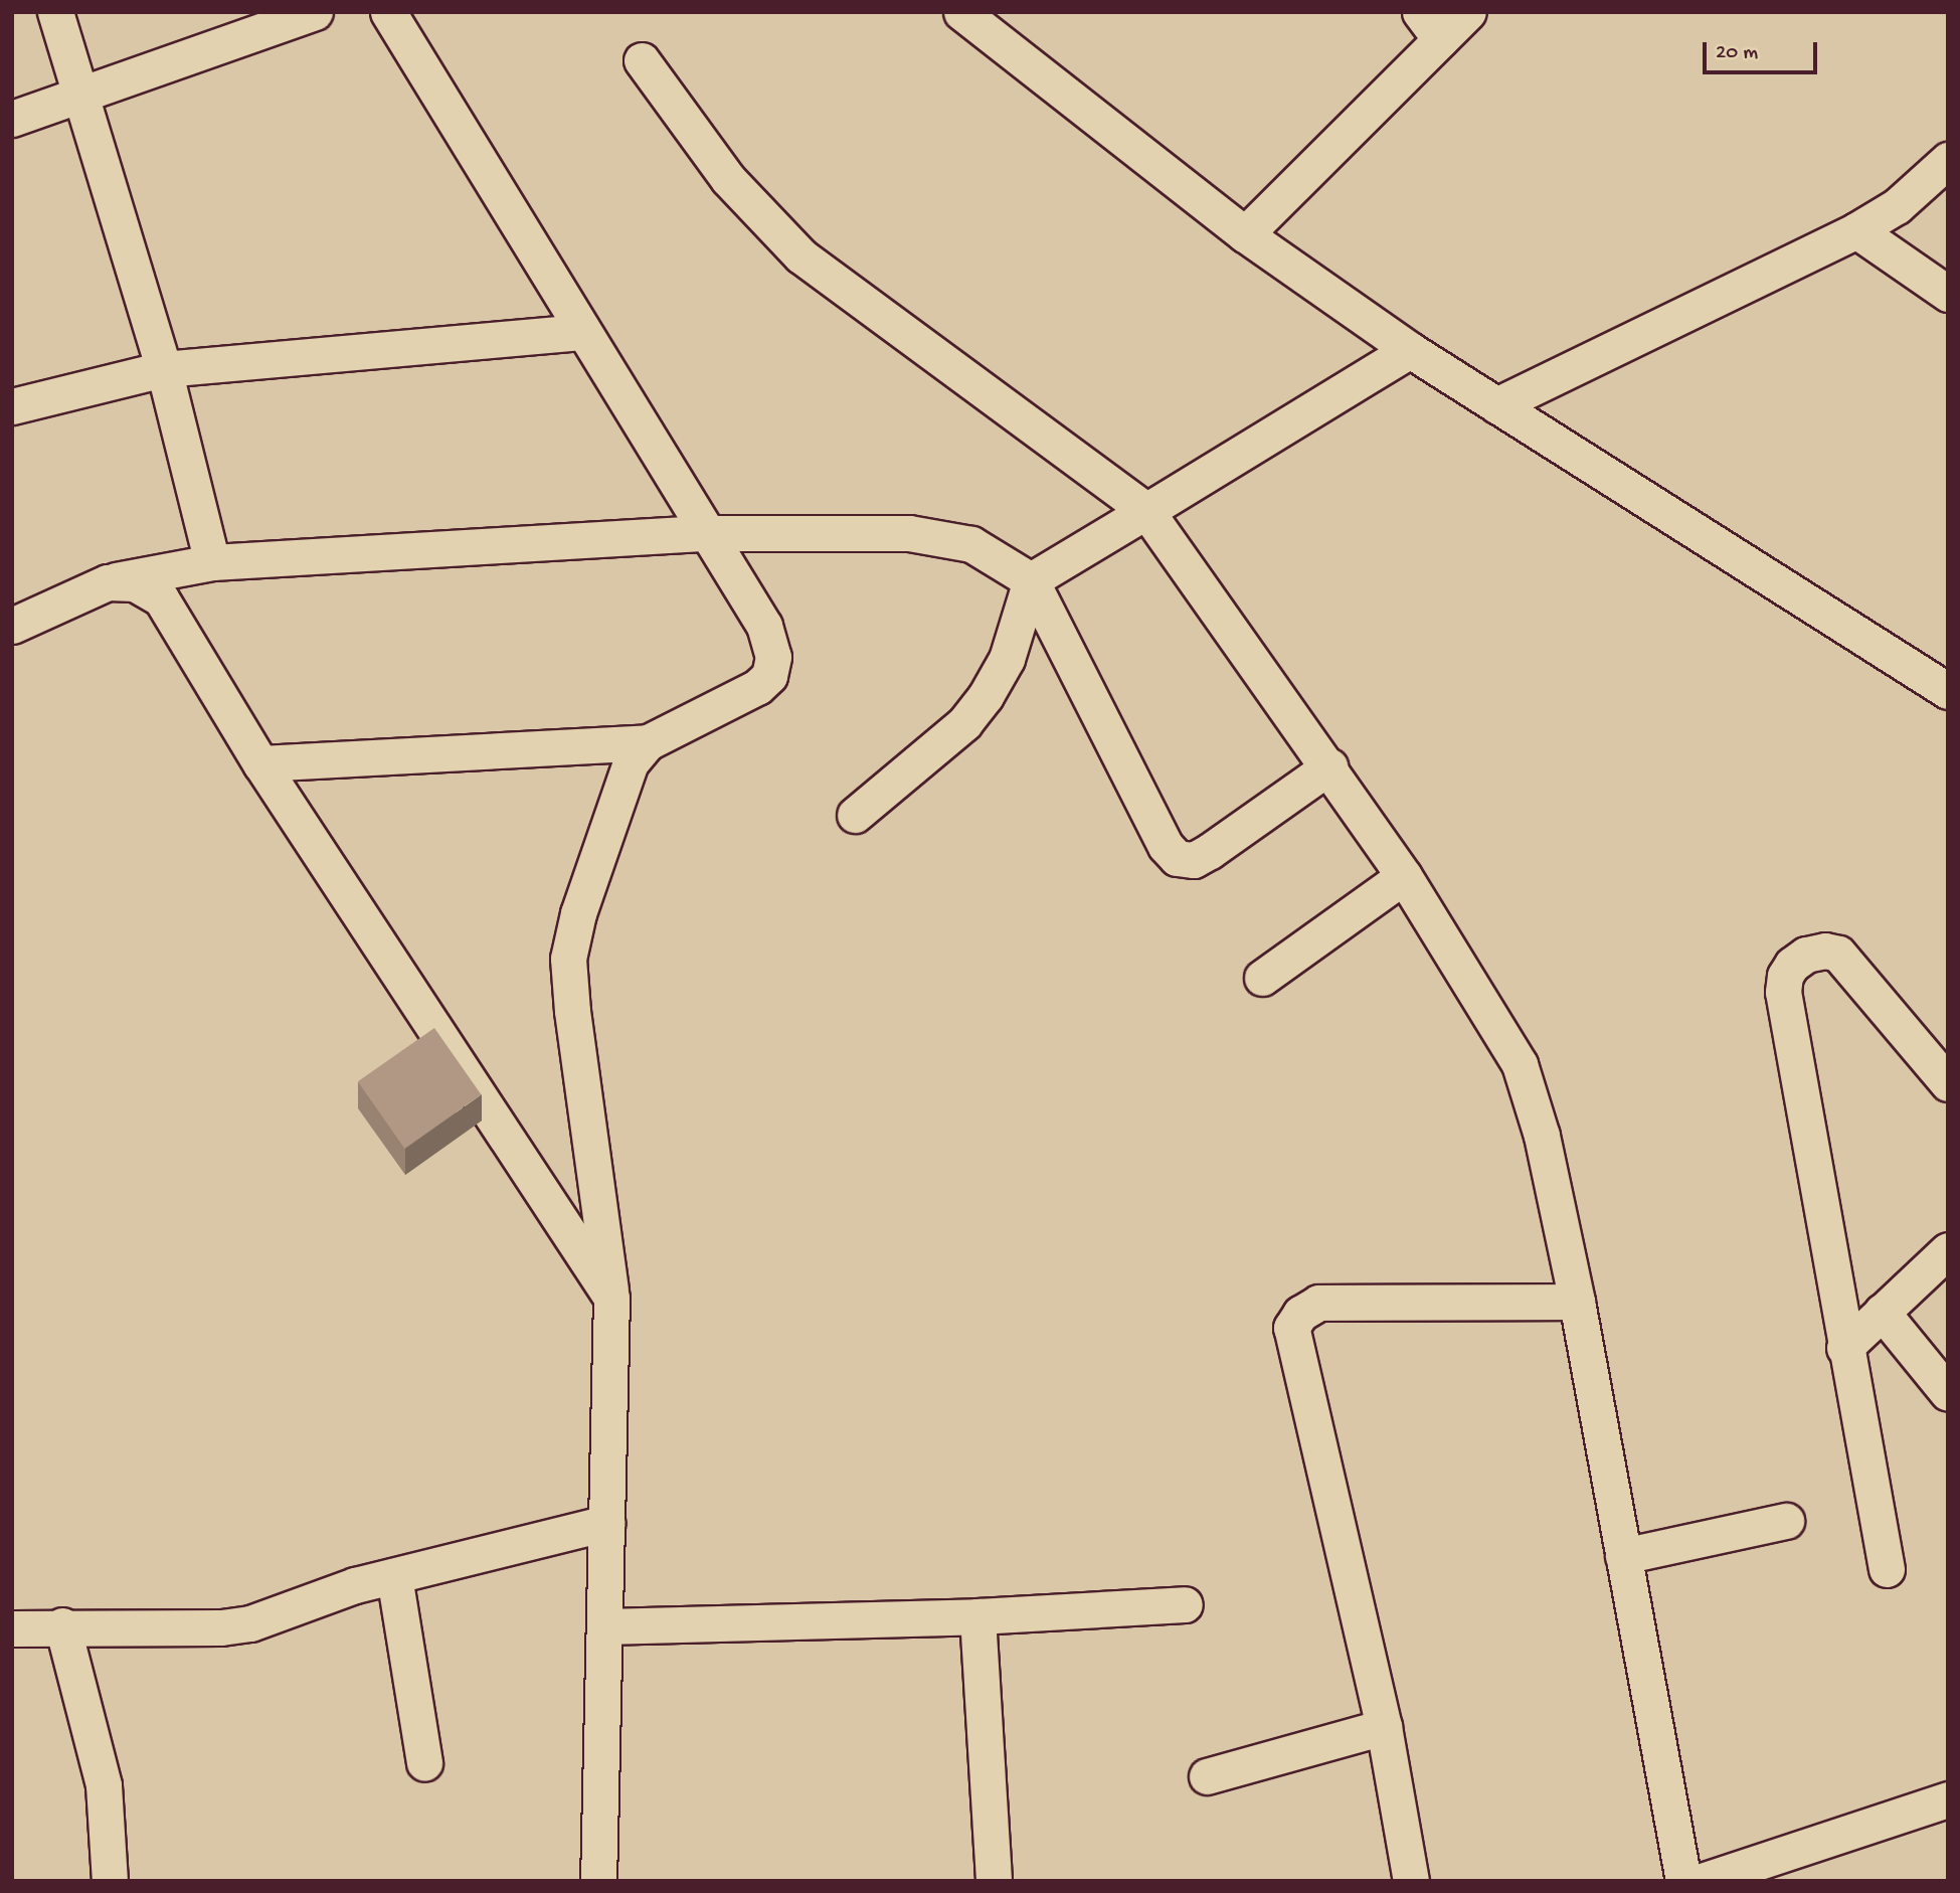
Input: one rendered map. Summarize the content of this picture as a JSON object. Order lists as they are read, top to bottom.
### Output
{
  "scale_bar": "20 m"
}
